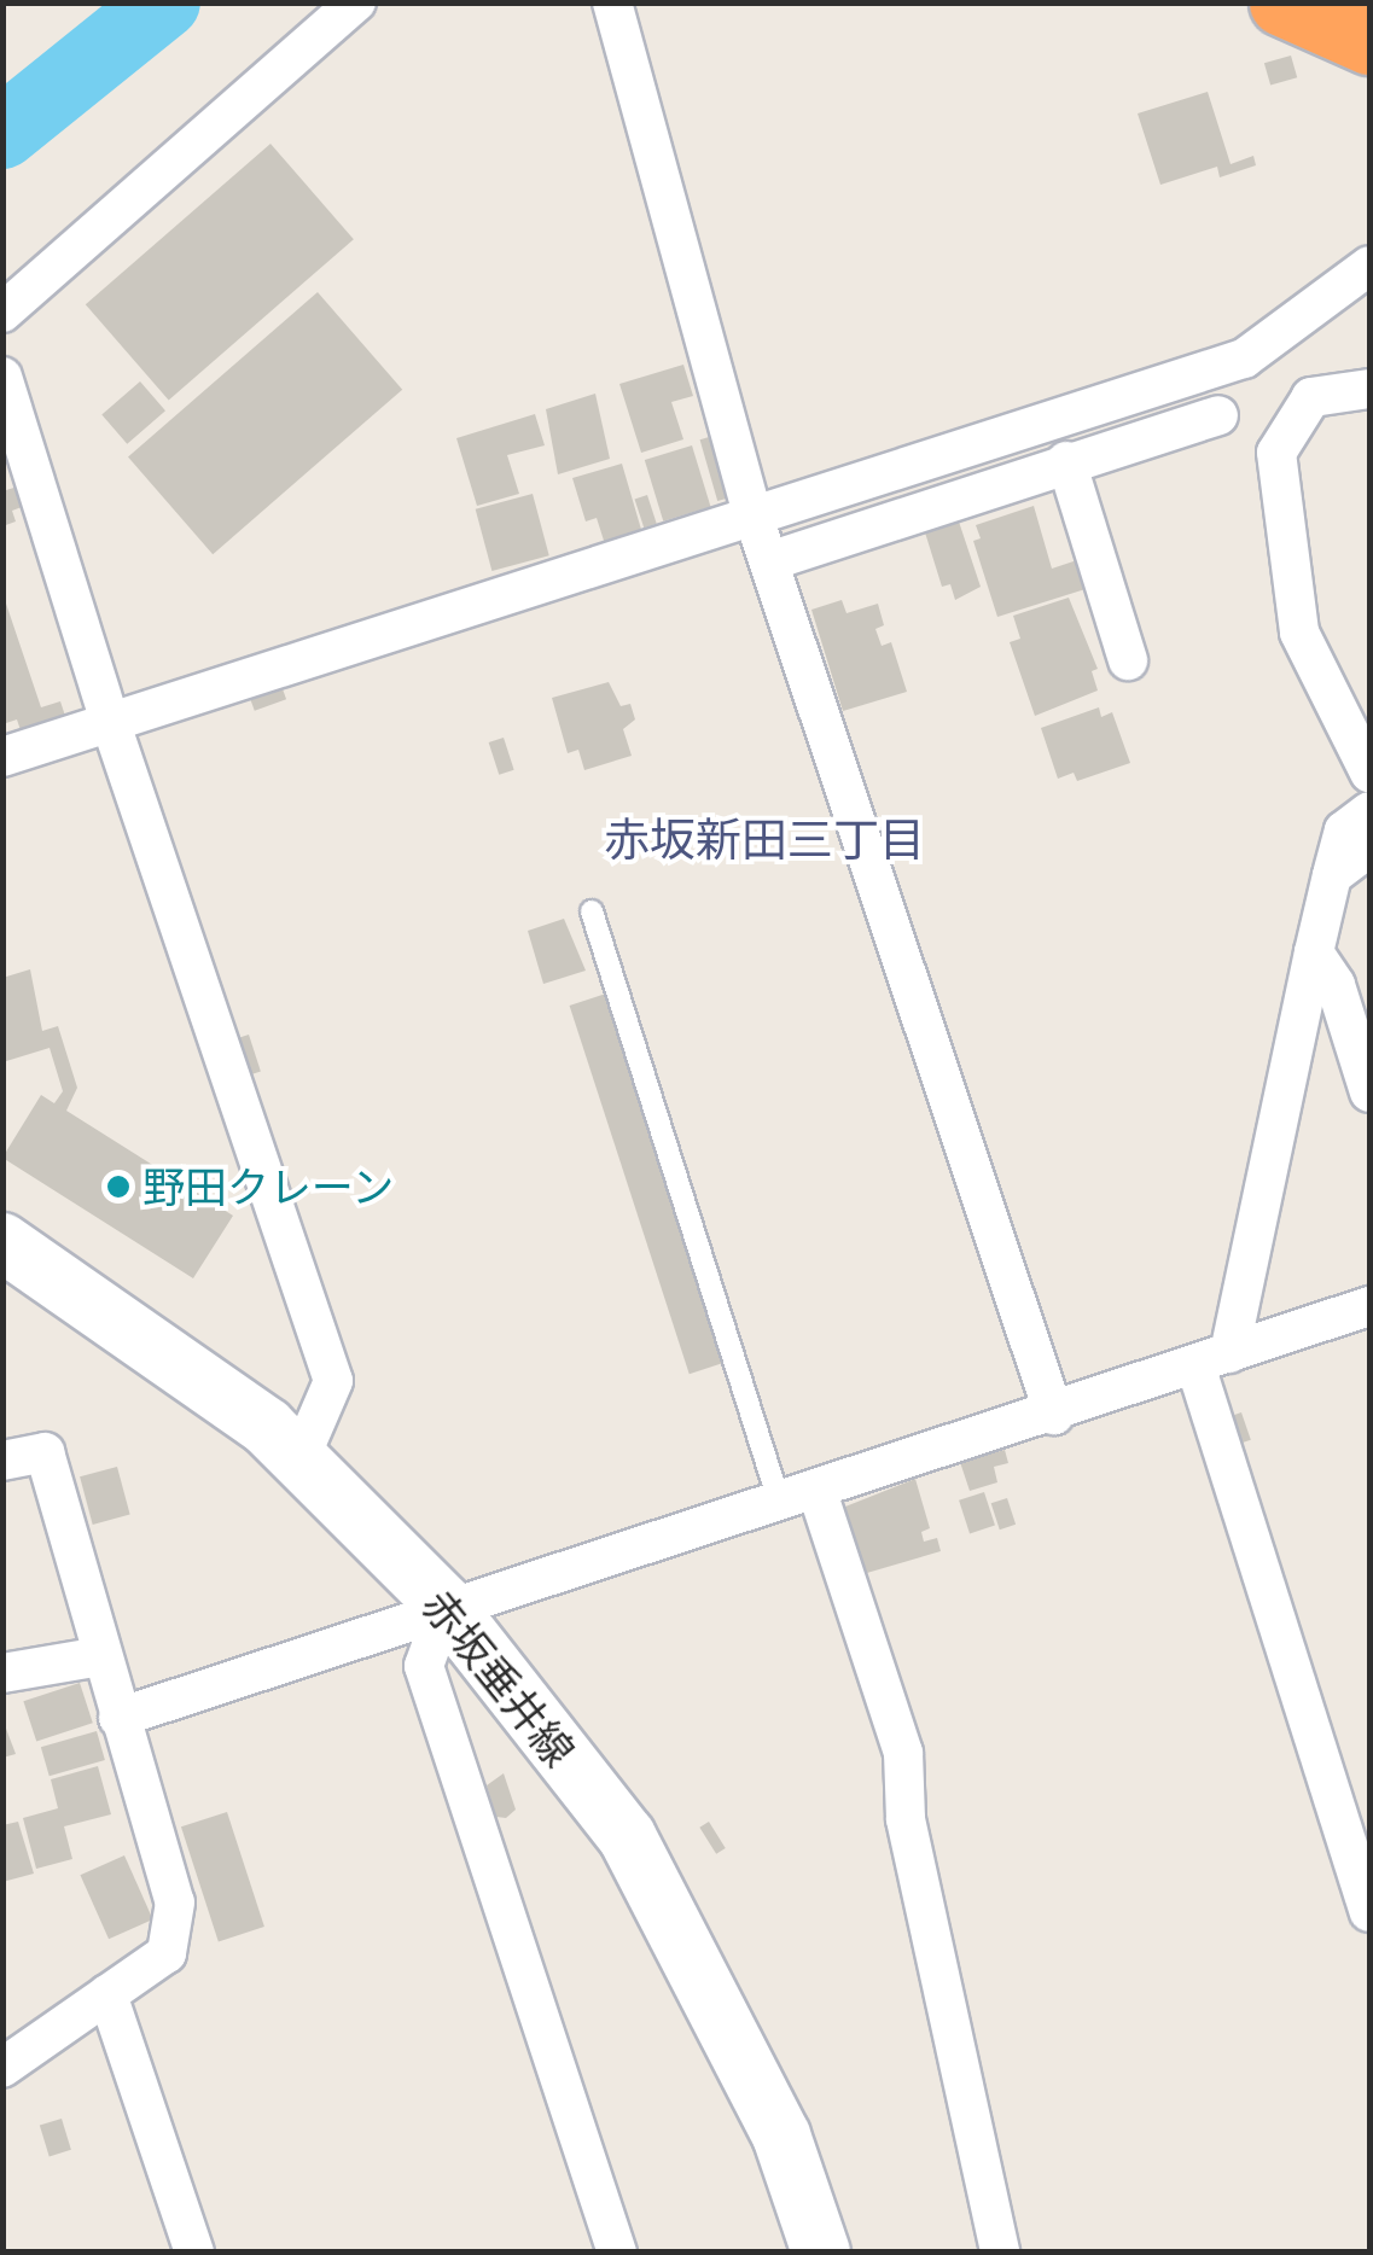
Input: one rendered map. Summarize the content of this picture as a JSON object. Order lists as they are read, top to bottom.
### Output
{
  "streets": {
    "main road": ["赤坂垂井線"]
  },
  "districts": ["赤坂新田三丁目"],
  "places": ["野田クレーン"]
}
